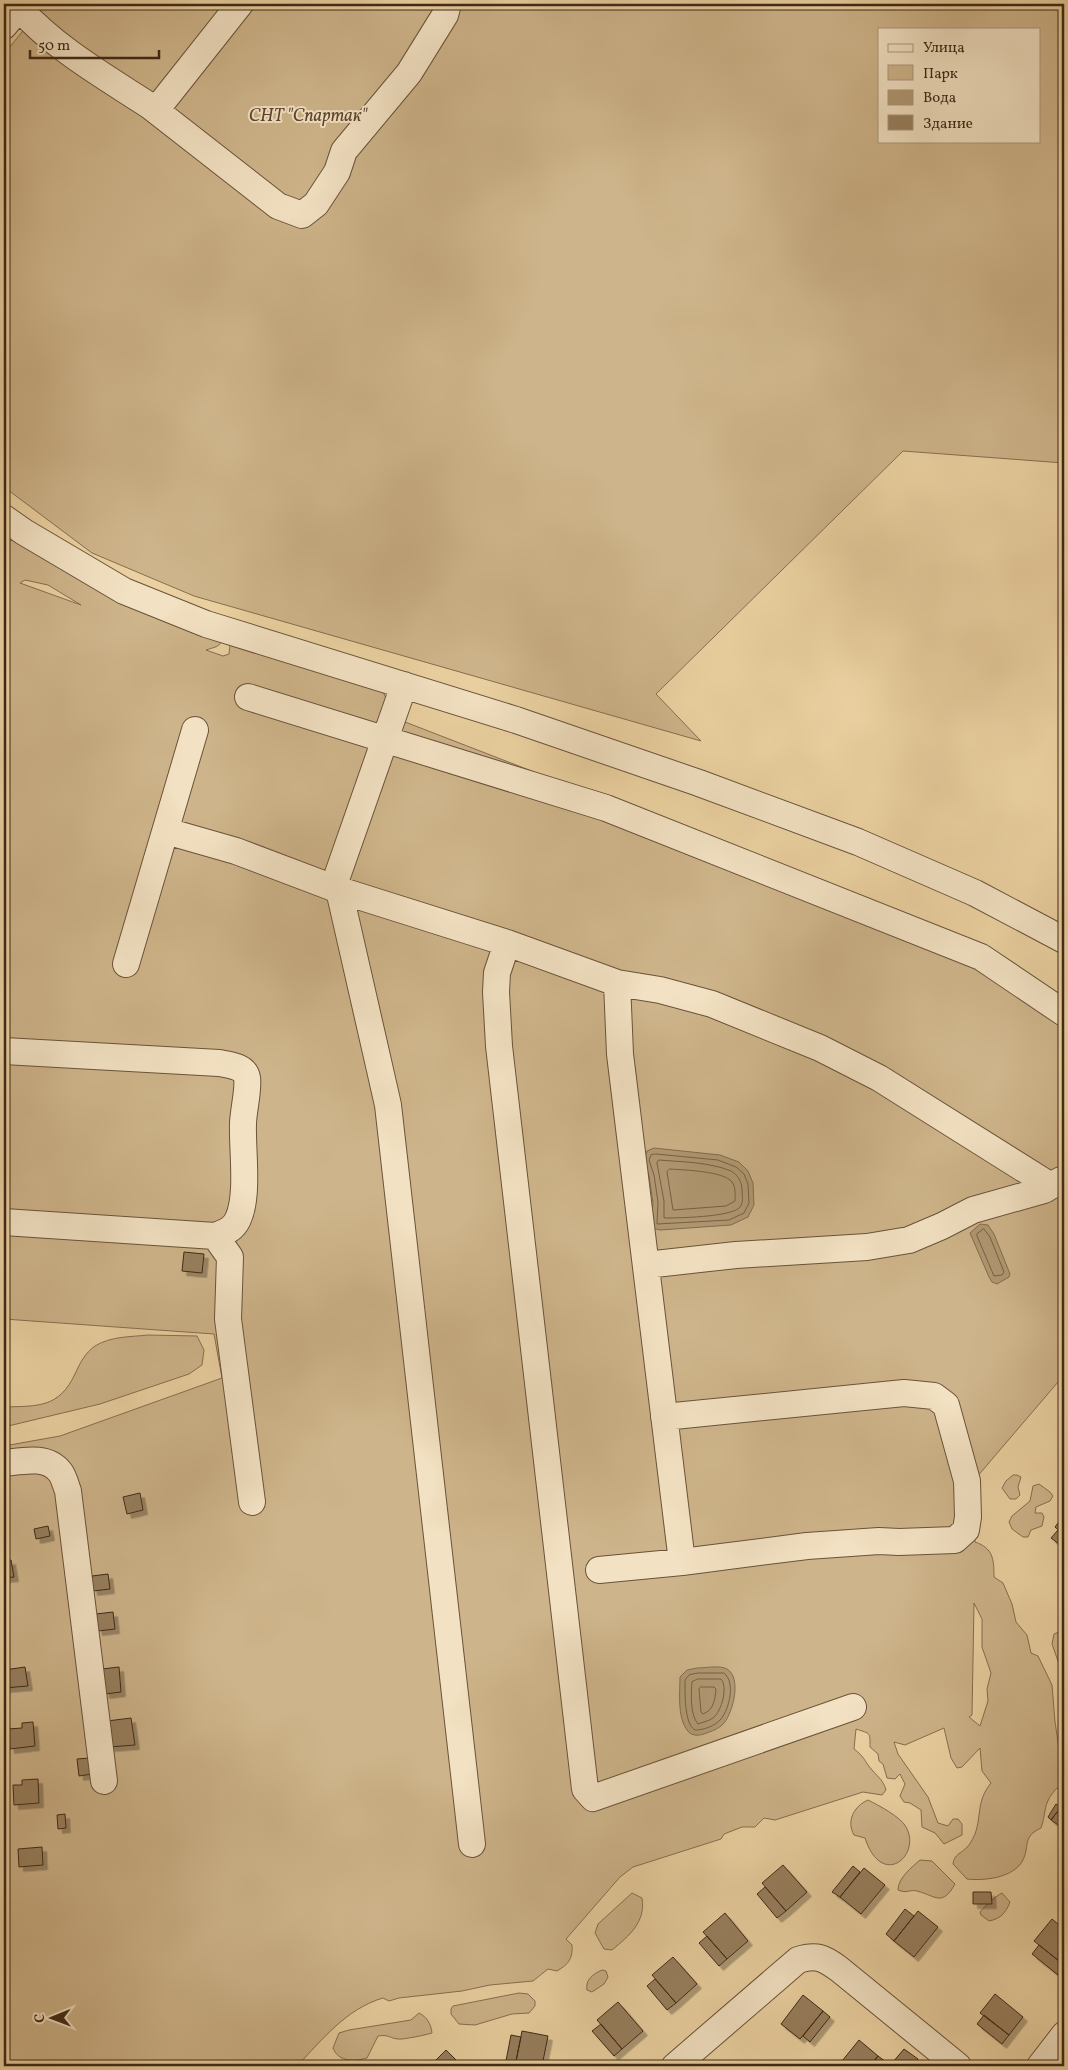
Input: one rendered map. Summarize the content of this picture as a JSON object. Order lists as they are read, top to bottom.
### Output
{
  "parks": ["СНТ \"Спартак\""],
  "legend": [
    "Улица",
    "Парк",
    "Вода",
    "Здание"
  ],
  "scale_bar": "50 m",
  "north": "left"
}
